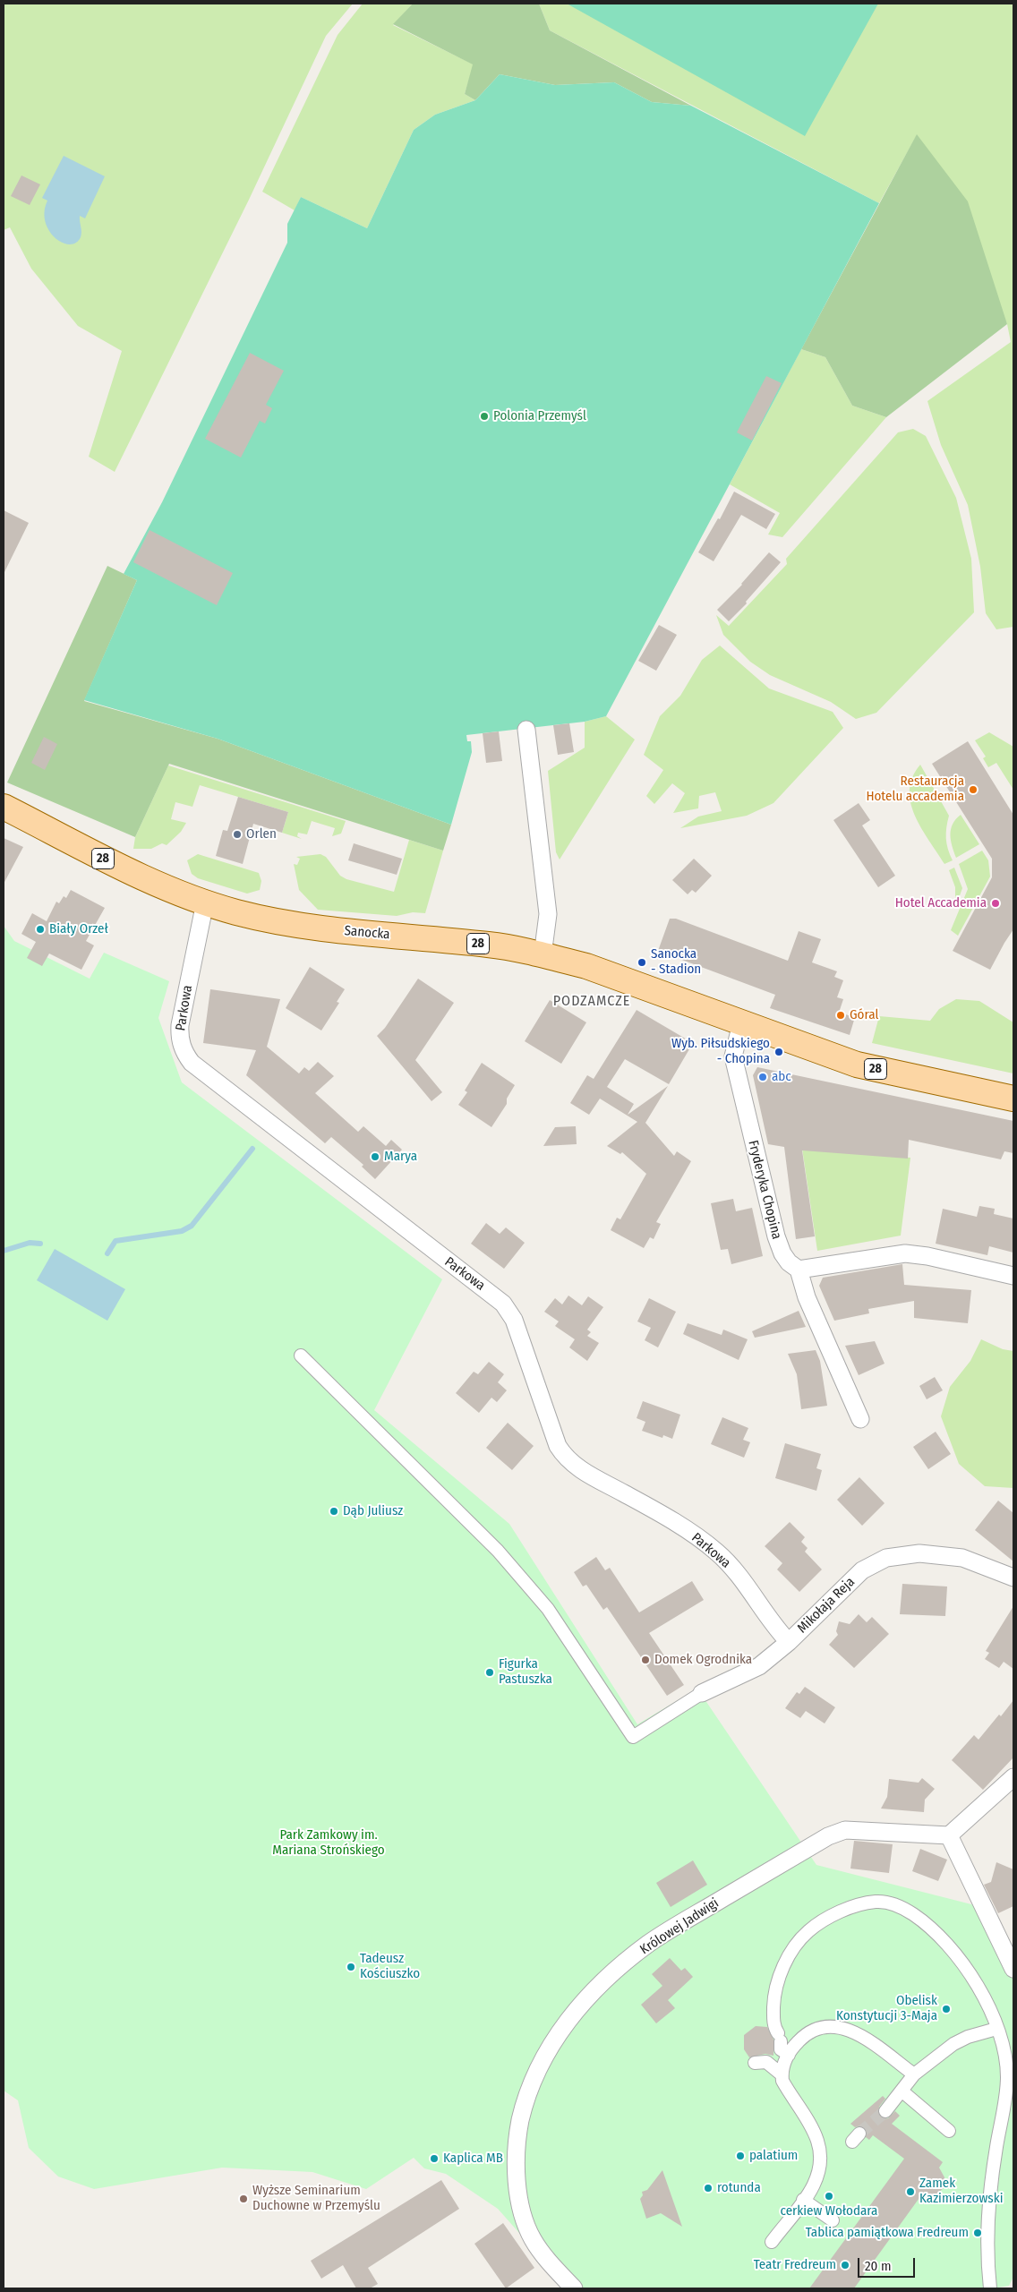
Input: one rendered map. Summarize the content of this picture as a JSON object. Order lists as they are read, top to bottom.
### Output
{
  "streets": {
    "main road": ["28", "Sanocka"],
    "street": [
      "Parkowa",
      "Fryderyka Chopina",
      "Mikołaja Reja",
      "Królowej Jadwigi"
    ]
  },
  "crossings": [
    ["28", "Sanocka"],
    ["28", "Fryderyka Chopina"],
    ["Sanocka", "Parkowa"],
    ["Sanocka", "Fryderyka Chopina"],
    ["Parkowa", "Mikołaja Reja"]
  ],
  "districts": ["PODZAMCZE"],
  "parks": ["Park Zamkowy im. Mariana Strońskiego"],
  "places": [
    "Polonia Przemyśl",
    "Restauracja Hotelu accademia",
    "Orlen",
    "Hotel Accademia",
    "Biały Orzeł",
    "Sanocka - Stadion",
    "Góral",
    "Wyb. Piłsudskiego - Chopina",
    "abc",
    "Marya",
    "Dąb Juliusz",
    "Domek Ogrodnika",
    "Figurka Pastuszka",
    "Tadeusz Kościuszko",
    "Obelisk Konstytucji 3-Maja",
    "palatium",
    "Kaplica MB",
    "rotunda",
    "Zamek Kazimierzowski",
    "cerkiew Wołodara",
    "Wyższe Seminarium Duchowne w Przemyślu",
    "Tablica pamiątkowa Fredreum",
    "Teatr Fredreum"
  ],
  "scale_bar": "20 m"
}
